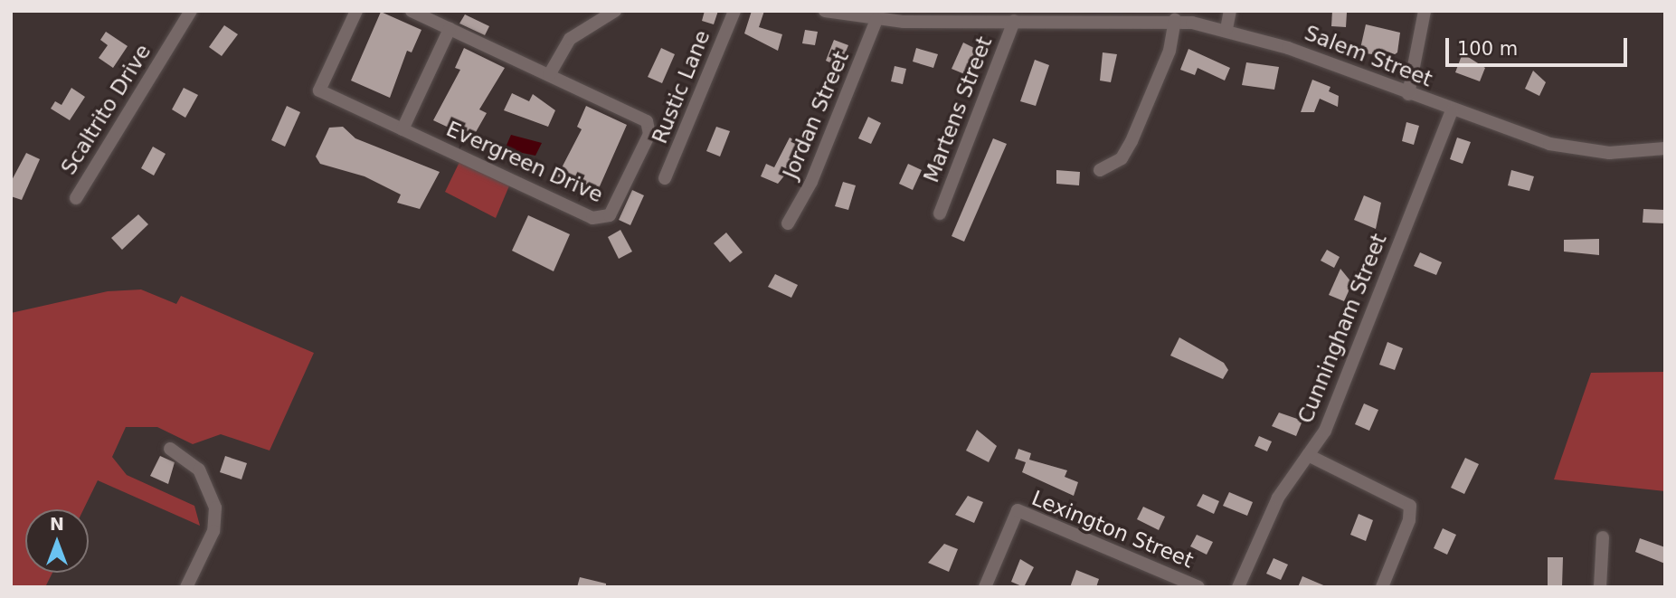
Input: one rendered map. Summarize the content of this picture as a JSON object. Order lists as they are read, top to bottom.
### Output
{
  "streets": {
    "street": [
      "Salem Street",
      "Rustic Lane",
      "Scaltrito Drive",
      "Martens Street",
      "Jordan Street",
      "Evergreen Drive",
      "Cunningham Street",
      "Lexington Street"
    ]
  },
  "crossings": [
    ["Salem Street", "Martens Street"],
    ["Salem Street", "Jordan Street"],
    ["Salem Street", "Cunningham Street"]
  ],
  "scale_bar": "100 m",
  "north": "top"
}
